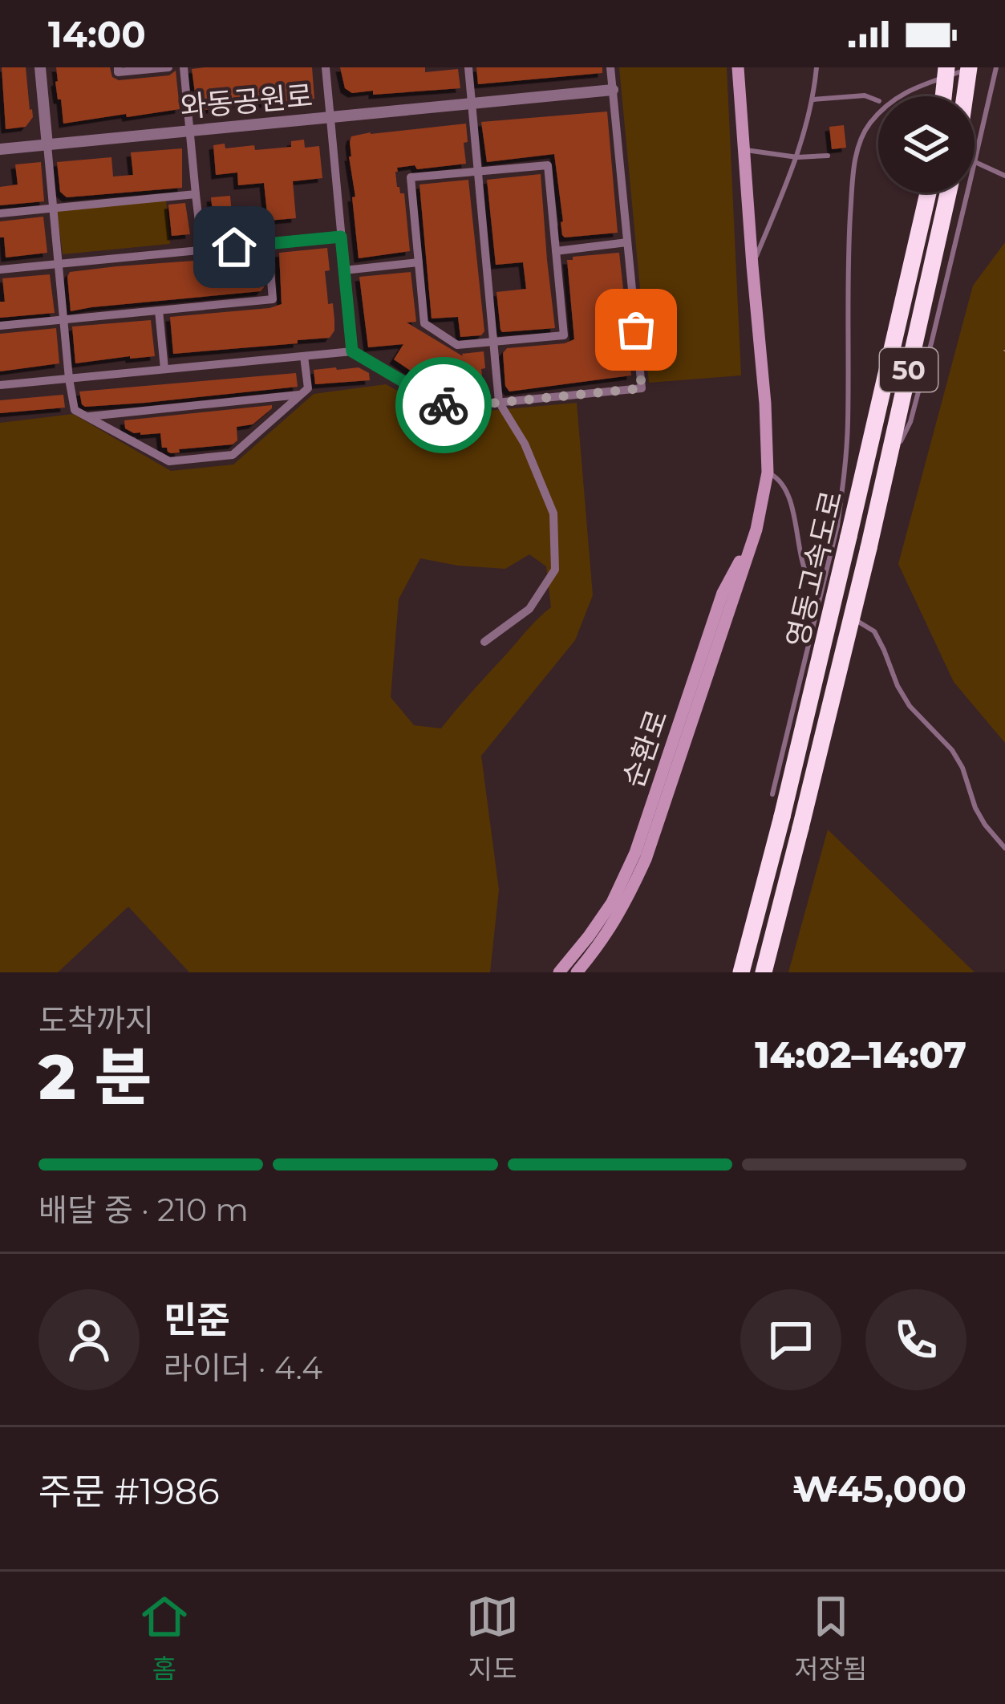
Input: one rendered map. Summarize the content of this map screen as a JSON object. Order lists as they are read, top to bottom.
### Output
{
  "streets": {
    "highway": ["50", "영동고속도로"],
    "main road": ["순환로"],
    "street": ["와동공원로"]
  },
  "page": {
    "status": "14:00",
    "heading": ["2 분", "도착까지", "14:02–14:07"],
    "panel": [
      "민준",
      "라이더 · 4.4",
      "주문 #1986",
      "₩45,000"
    ],
    "bar": "배달 중 · 210 m",
    "tabs": ["홈", "지도", "저장됨"]
  }
}
